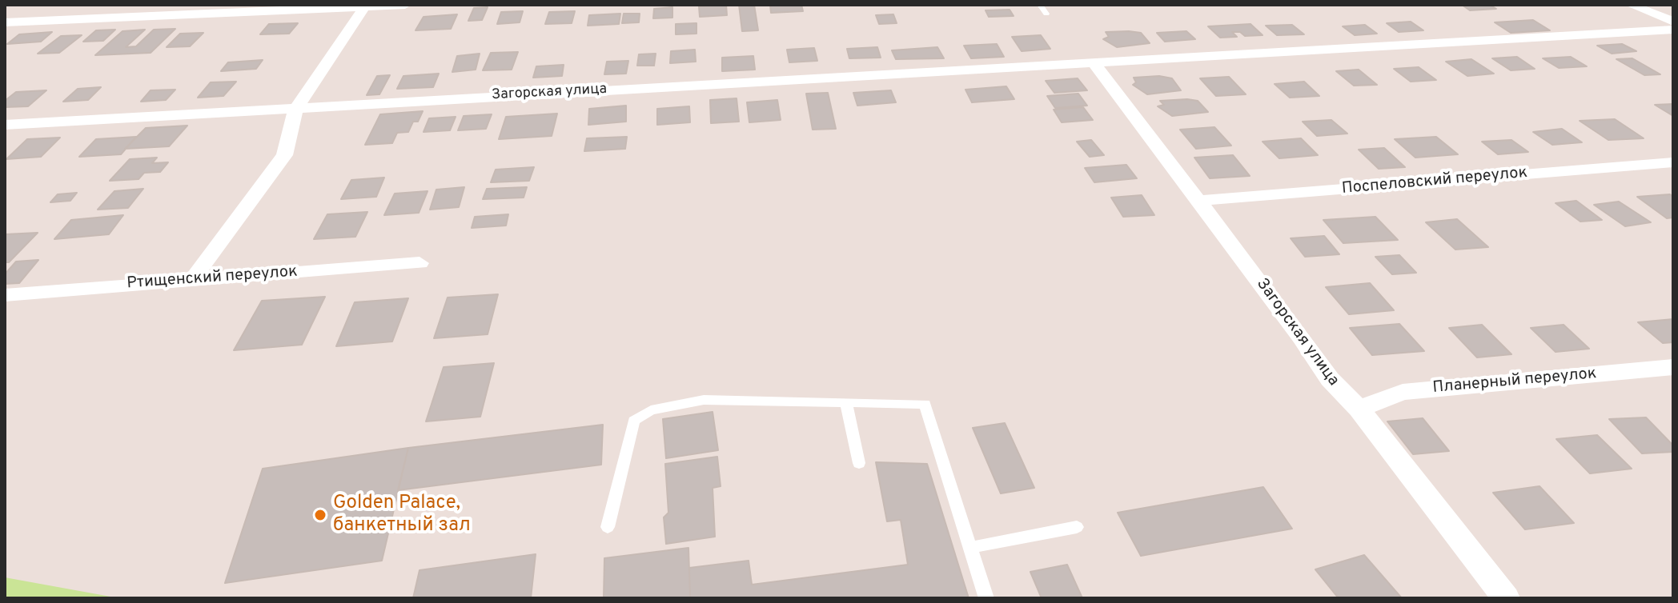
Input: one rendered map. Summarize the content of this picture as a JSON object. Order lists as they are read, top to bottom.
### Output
{
  "streets": {
    "street": [
      "Загорская улица",
      "Поспеловский переулок",
      "Ртищенский переулок",
      "Планерный переулок"
    ]
  },
  "crossings": [
    ["Загорская улица", "Поспеловский переулок"],
    ["Загорская улица", "Планерный переулок"]
  ],
  "places": ["Golden Palace, банкетный зал"]
}
